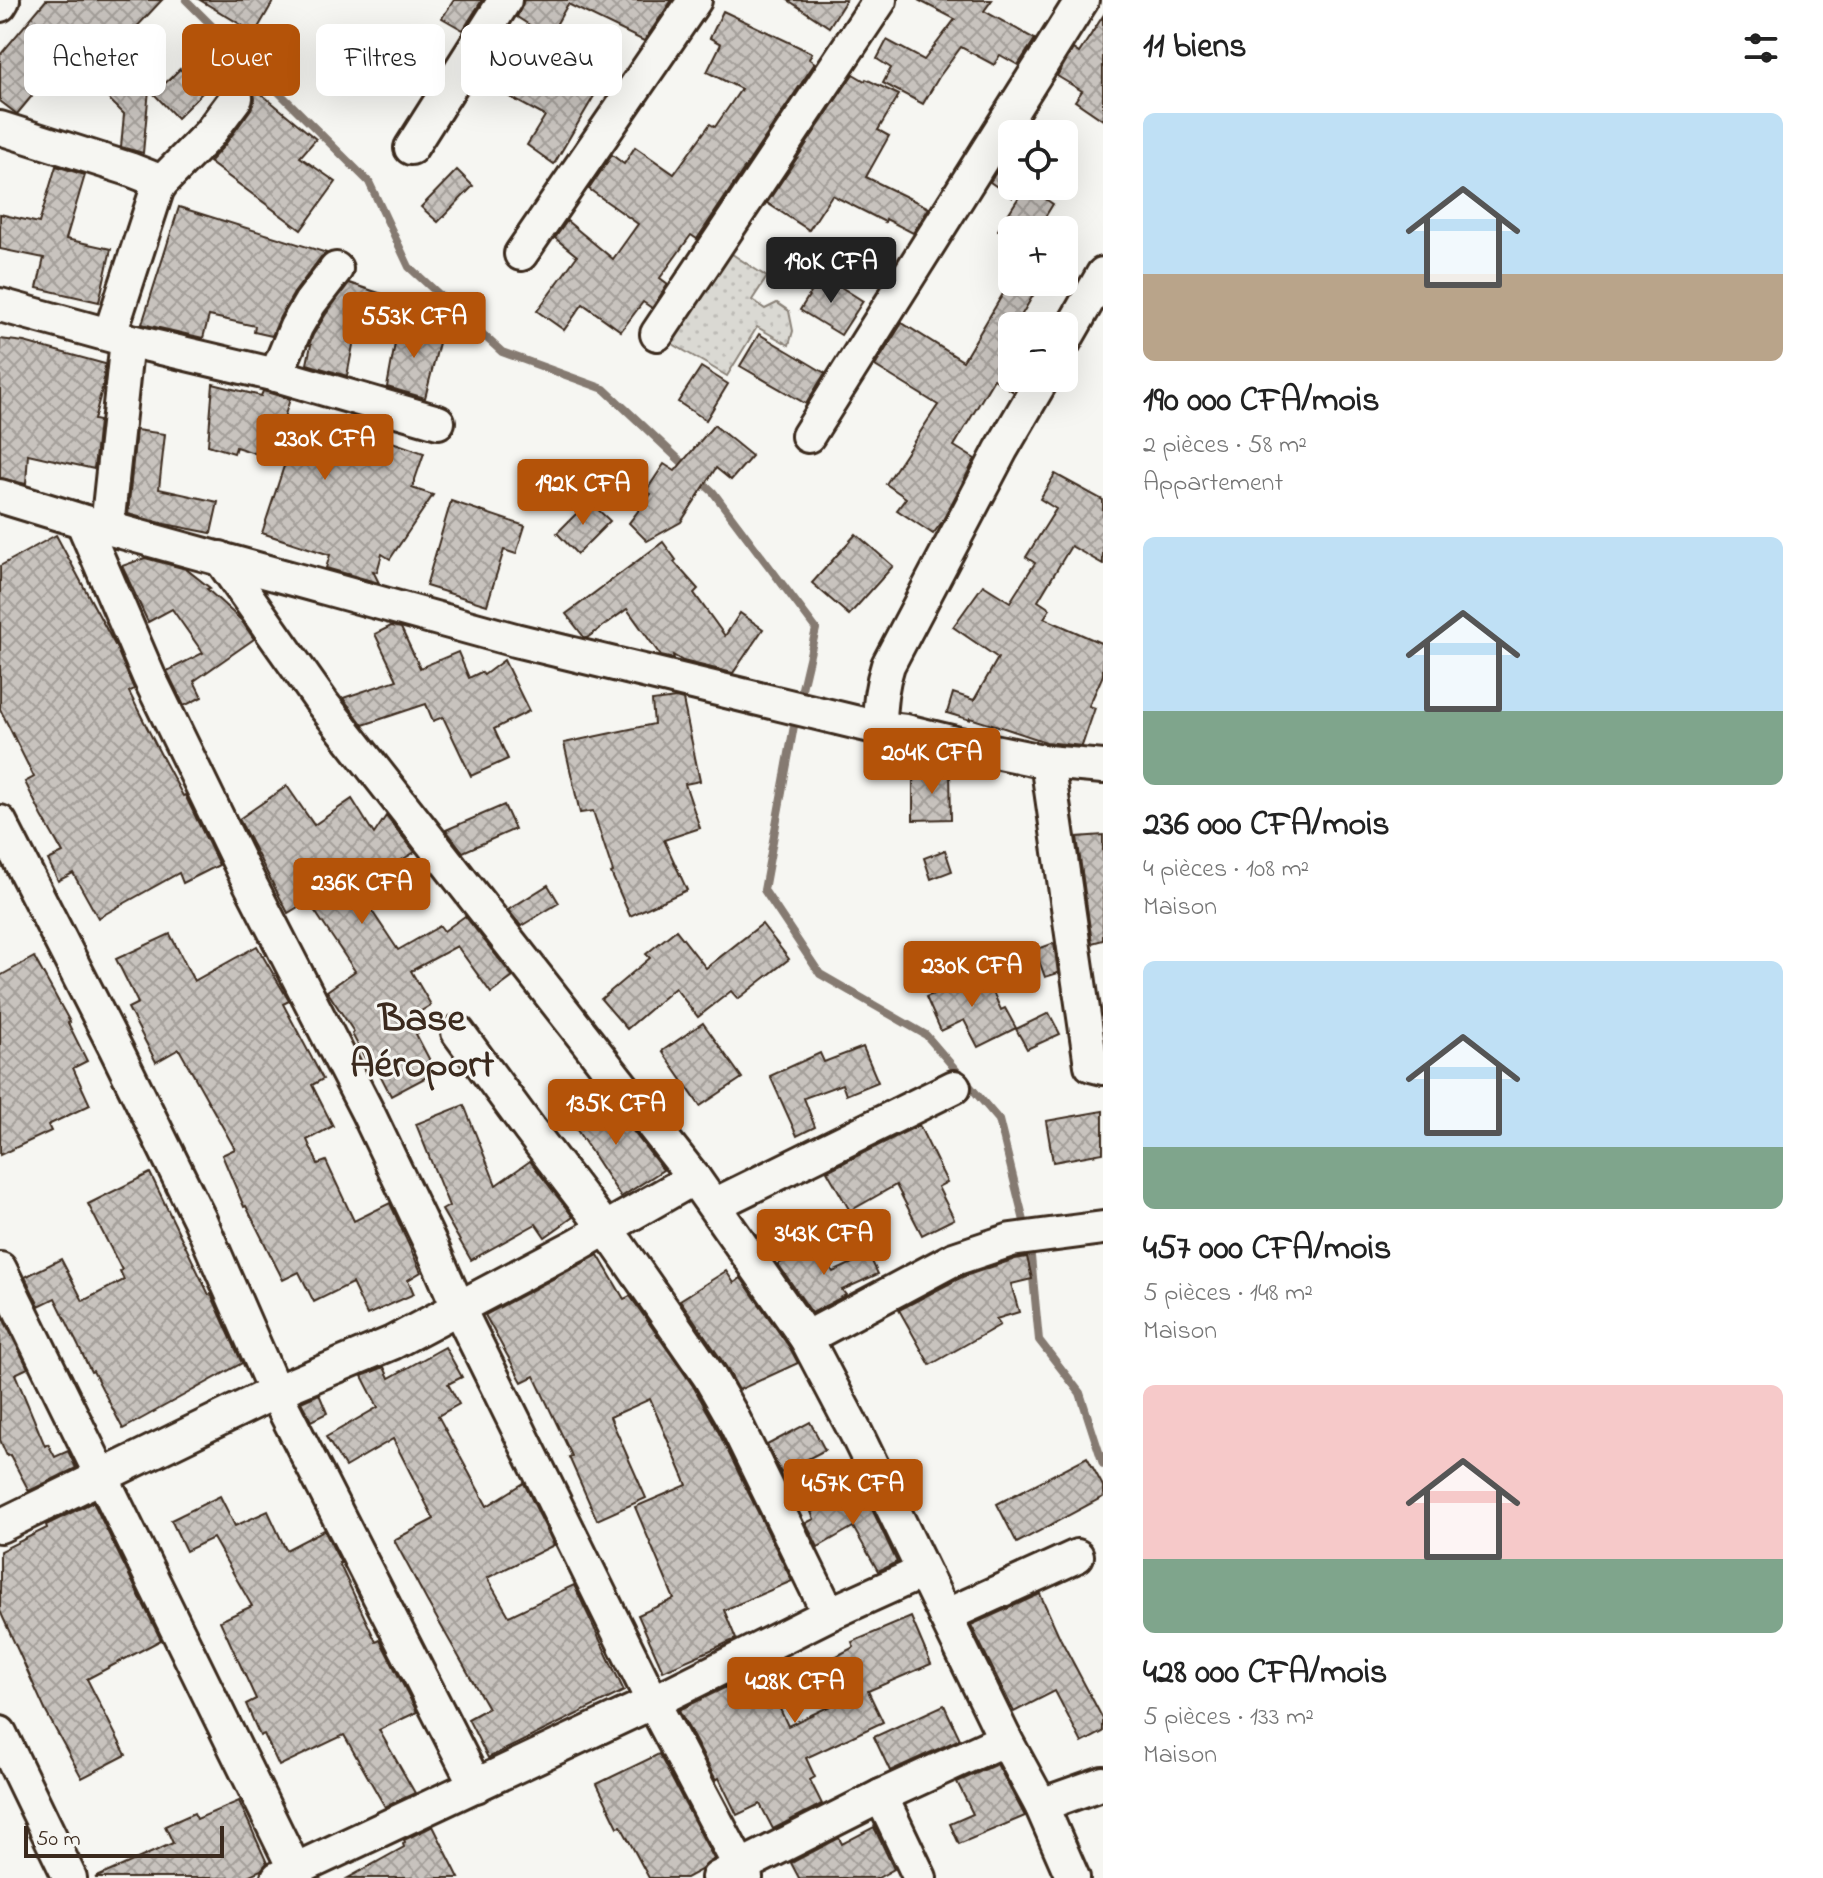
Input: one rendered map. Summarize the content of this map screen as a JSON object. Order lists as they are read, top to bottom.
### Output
{
  "districts": ["Base Aéroport"],
  "scale_bar": "50 m",
  "page": {
    "heading": "11 biens",
    "chip": [
      "Acheter",
      "Louer",
      "Filtres",
      "Nouveau"
    ],
    "list": [
      {
        "name": "190 000 CFA/mois",
        "note": "2 pièces · 58 m² · Appartement"
      },
      {
        "name": "236 000 CFA/mois",
        "note": "4 pièces · 108 m² · Maison"
      },
      {
        "name": "457 000 CFA/mois",
        "note": "5 pièces · 148 m² · Maison"
      },
      {
        "name": "428 000 CFA/mois",
        "note": "5 pièces · 133 m² · Maison"
      }
    ],
    "map_buttons": ["+", "−"],
    "price": [
      "190K CFA",
      "553K CFA",
      "230K CFA",
      "192K CFA",
      "204K CFA",
      "236K CFA",
      "230K CFA",
      "135K CFA",
      "343K CFA",
      "457K CFA",
      "428K CFA"
    ],
    "scale": "50 m"
  }
}
